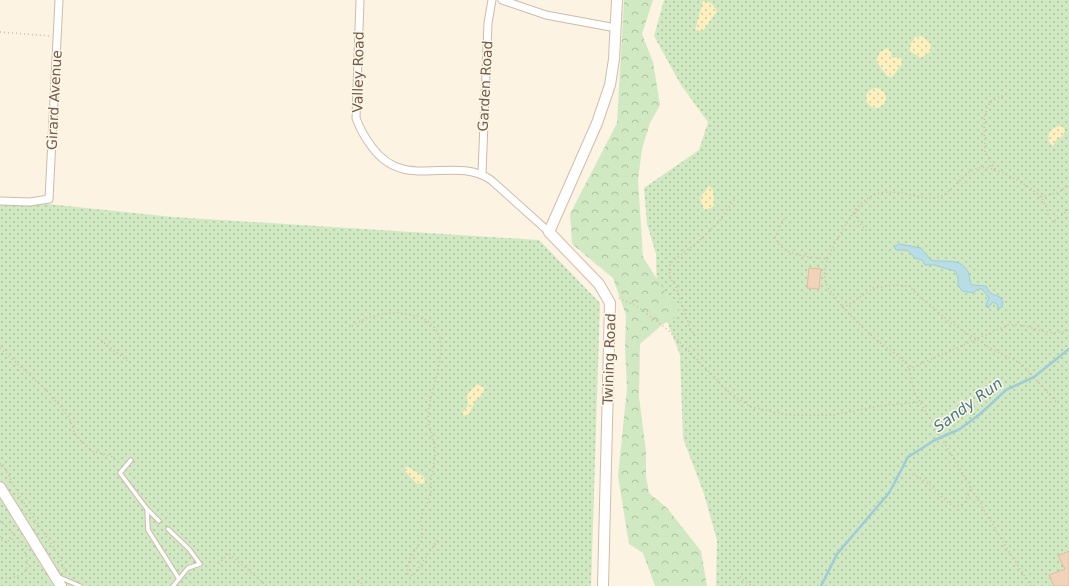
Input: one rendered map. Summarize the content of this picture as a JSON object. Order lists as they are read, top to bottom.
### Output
{
  "streets": {
    "street": [
      "Valley Road",
      "Garden Road",
      "Girard Avenue",
      "Twining Road"
    ]
  },
  "crossings": [
    ["Valley Road", "Garden Road"]
  ],
  "water": ["Sandy Run"]
}
